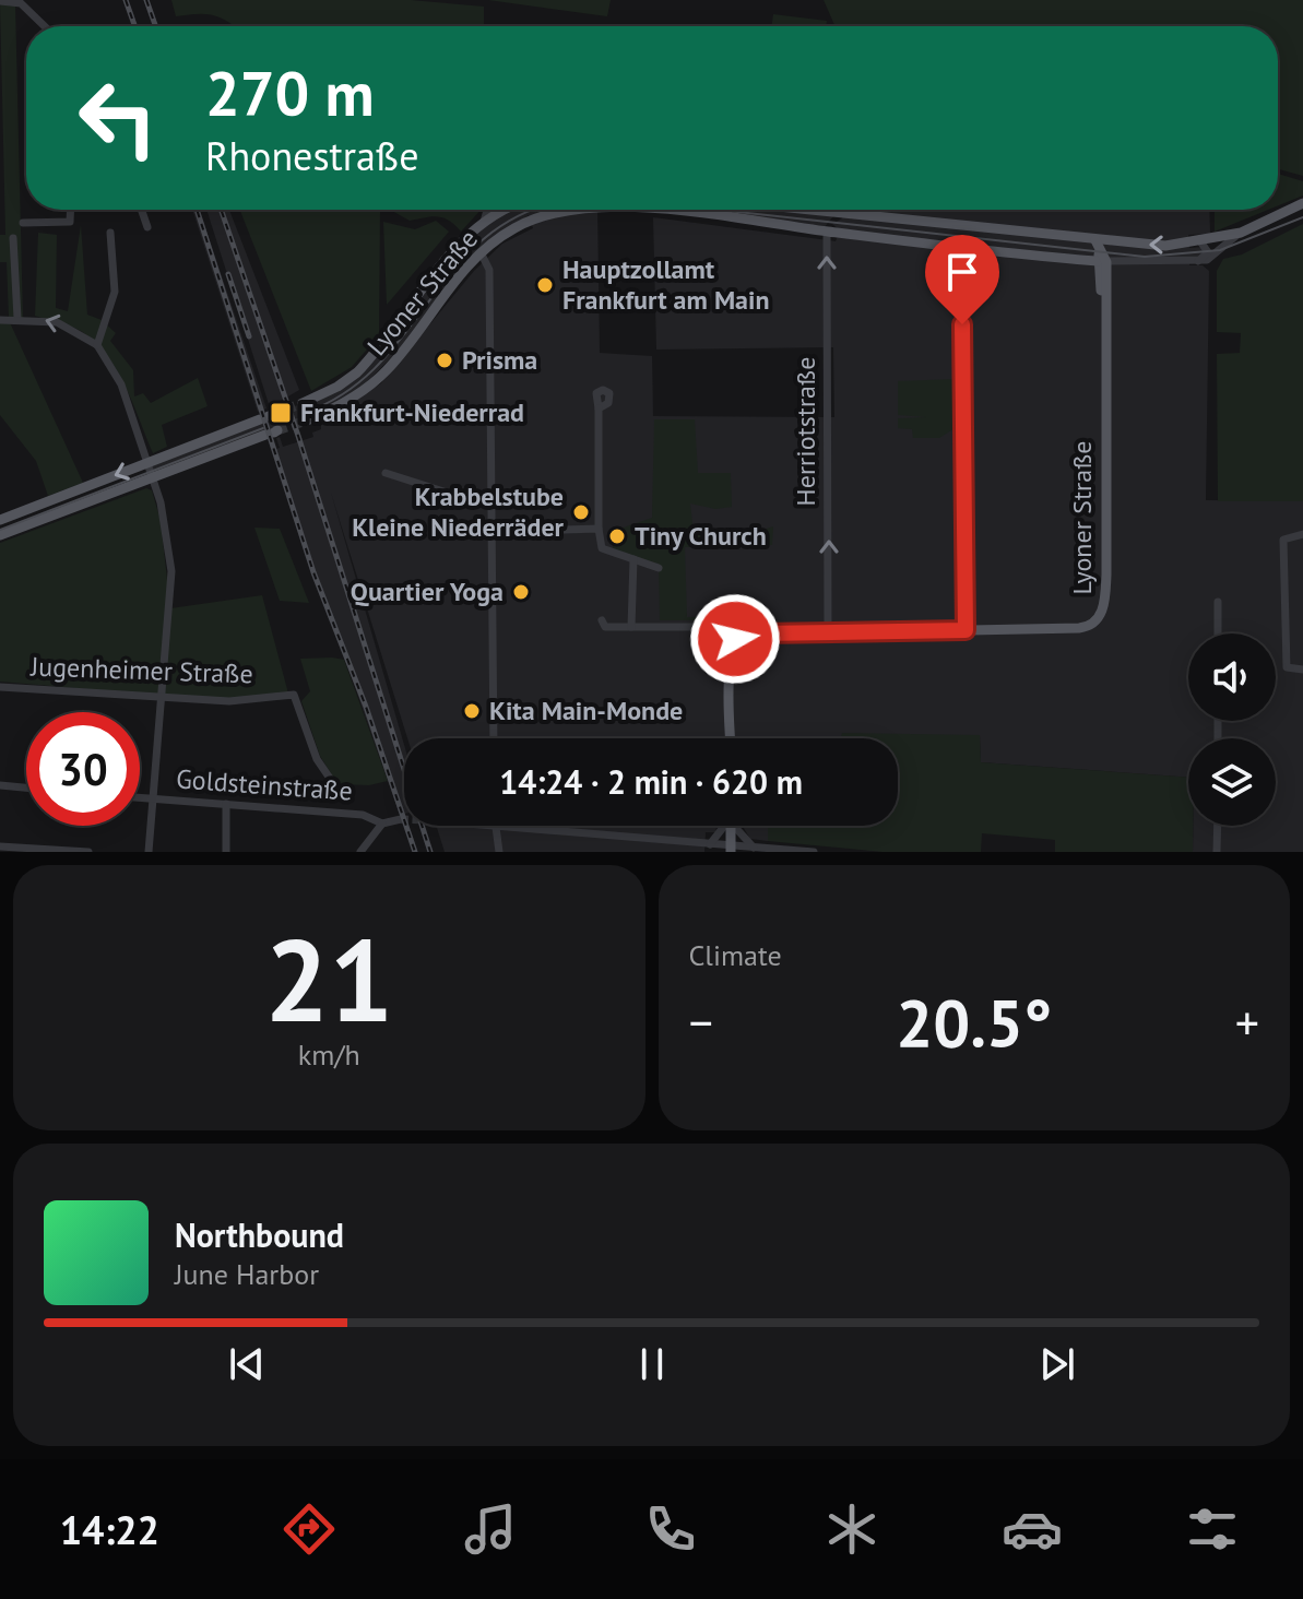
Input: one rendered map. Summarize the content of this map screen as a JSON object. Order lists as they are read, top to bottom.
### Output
{
  "streets": {
    "main road": ["Lyoner Straße"],
    "street": ["Herriotstraße", "Jugenheimer Straße", "Goldsteinstraße"]
  },
  "crossings": [
    ["Lyoner Straße", "Herriotstraße"]
  ],
  "one_way": ["Herriotstraße"],
  "places": {
    "other": [
      "Hauptzollamt Frankfurt am Main",
      "Prisma",
      "Krabbelstube Kleine Niederräder",
      "Tiny Church",
      "Quartier Yoga",
      "Kita Main-Monde"
    ],
    "transit": ["Frankfurt-Niederrad"]
  },
  "page": {
    "turn": ["270 m", "Rhonestraße"],
    "limit": "30",
    "trip": "14:24 · 2 min · 620 m",
    "tile": [
      ["21", "km/h"],
      "Climate"
    ],
    "heat": ["−", "20.5°", "+"],
    "song": ["Northbound", "June Harbor"],
    "tabs": "14:22"
  }
}
